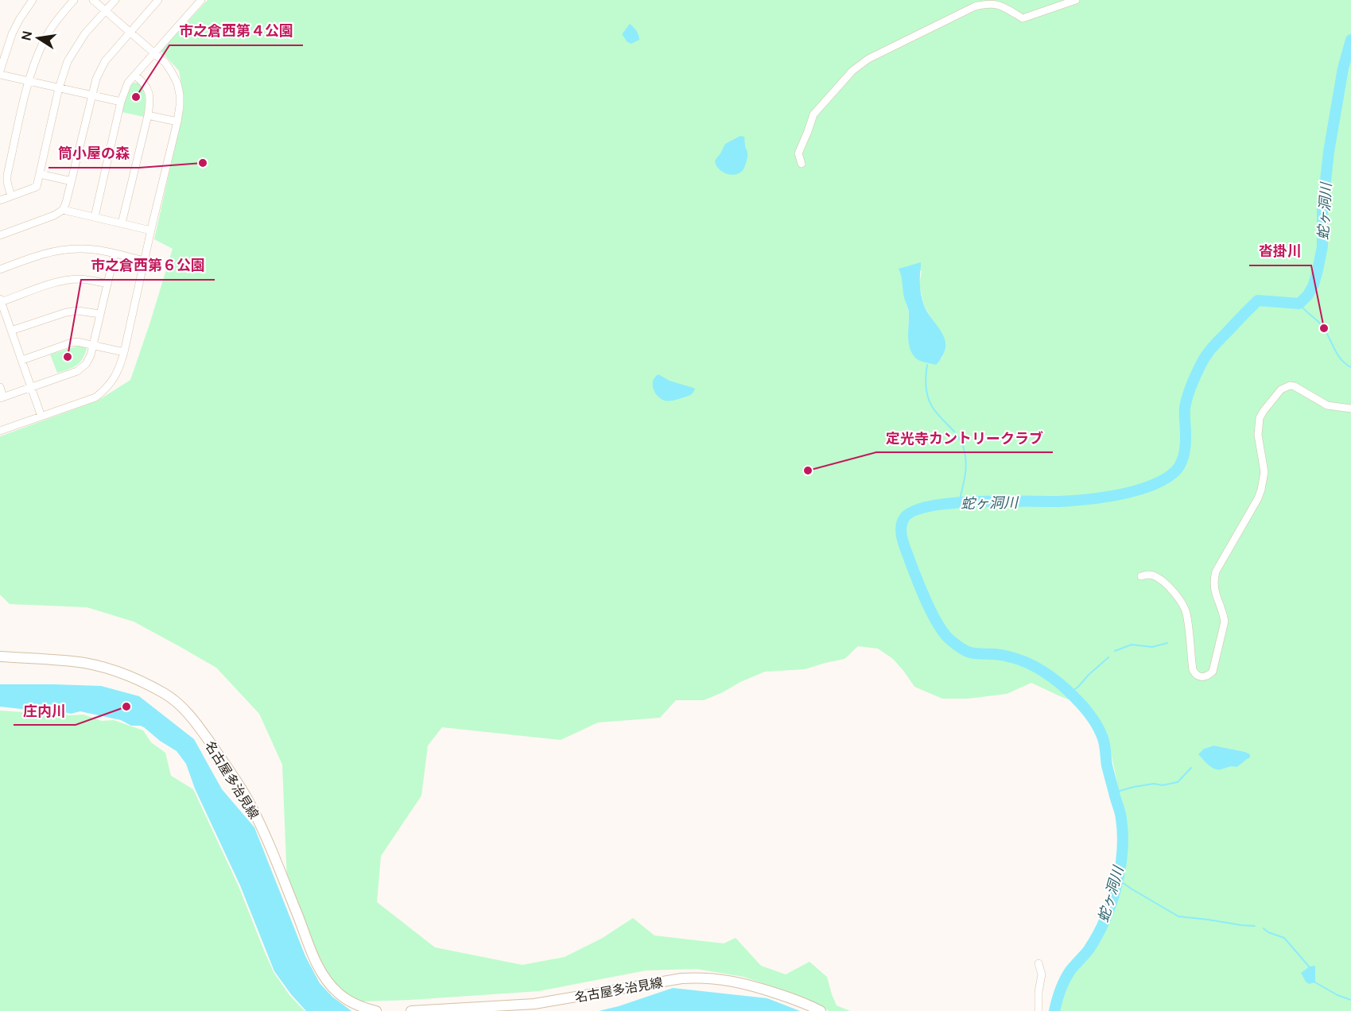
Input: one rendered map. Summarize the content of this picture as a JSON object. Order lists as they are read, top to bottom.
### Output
{
  "streets": {
    "main road": ["名古屋多治見線"]
  },
  "water": ["蛇ヶ洞川"],
  "places": [
    "市之倉西第４公園",
    "筒小屋の森",
    "沓掛川",
    "市之倉西第６公園",
    "定光寺カントリークラブ",
    "庄内川"
  ],
  "north": "left"
}
